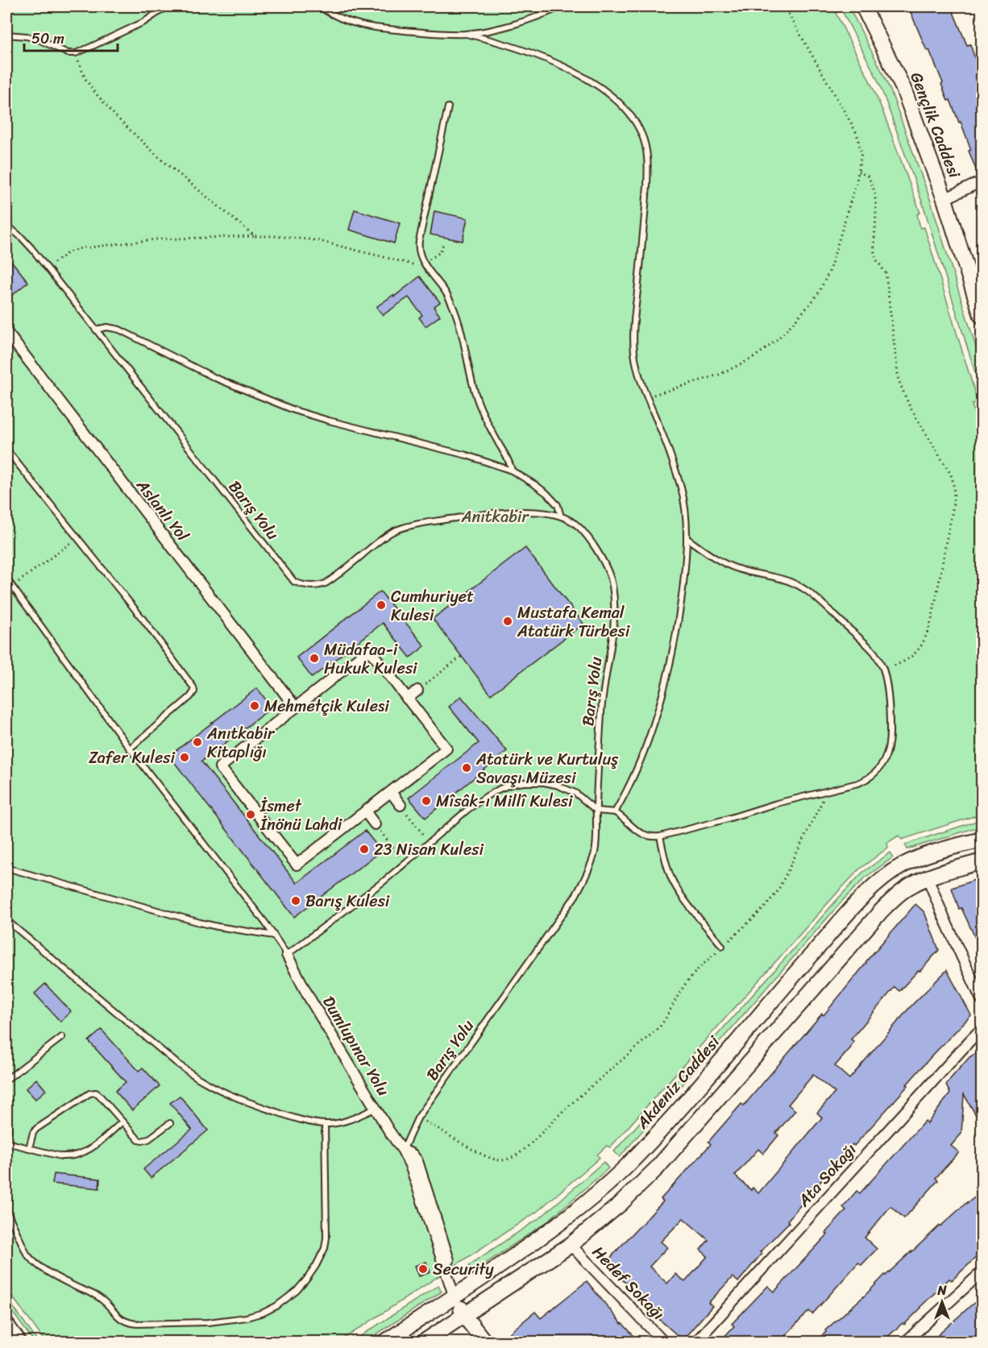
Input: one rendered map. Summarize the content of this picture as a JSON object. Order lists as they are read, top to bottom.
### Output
{
  "streets": {
    "main road": ["Gençlik Caddesi", "Akdeniz Caddesi"],
    "street": [
      "Aslanlı Yol",
      "Dumlupınar Yolu",
      "Ata Sokağı",
      "Hedef Sokağı"
    ],
    "lane": ["Barış Yolu"]
  },
  "crossings": [
    ["Barış Yolu", "Dumlupınar Yolu"],
    ["Dumlupınar Yolu", "Akdeniz Caddesi"]
  ],
  "parks": ["Anıtkabir"],
  "places": [
    "Cumhuriyet Kulesi",
    "Mustafa Kemal Atatürk Türbesi",
    "Müdafaa-i Hukuk Kulesi",
    "Mehmetçik Kulesi",
    "Anıtkabir Kitaplığı",
    "Zafer Kulesi",
    "Atatürk ve Kurtuluş Savaşı Müzesi",
    "Mîsâk-ı Millî Kulesi",
    "İsmet İnönü Lahdi",
    "23 Nisan Kulesi",
    "Barış Kulesi",
    "Security"
  ],
  "scale_bar": "50 m",
  "north": "top"
}
